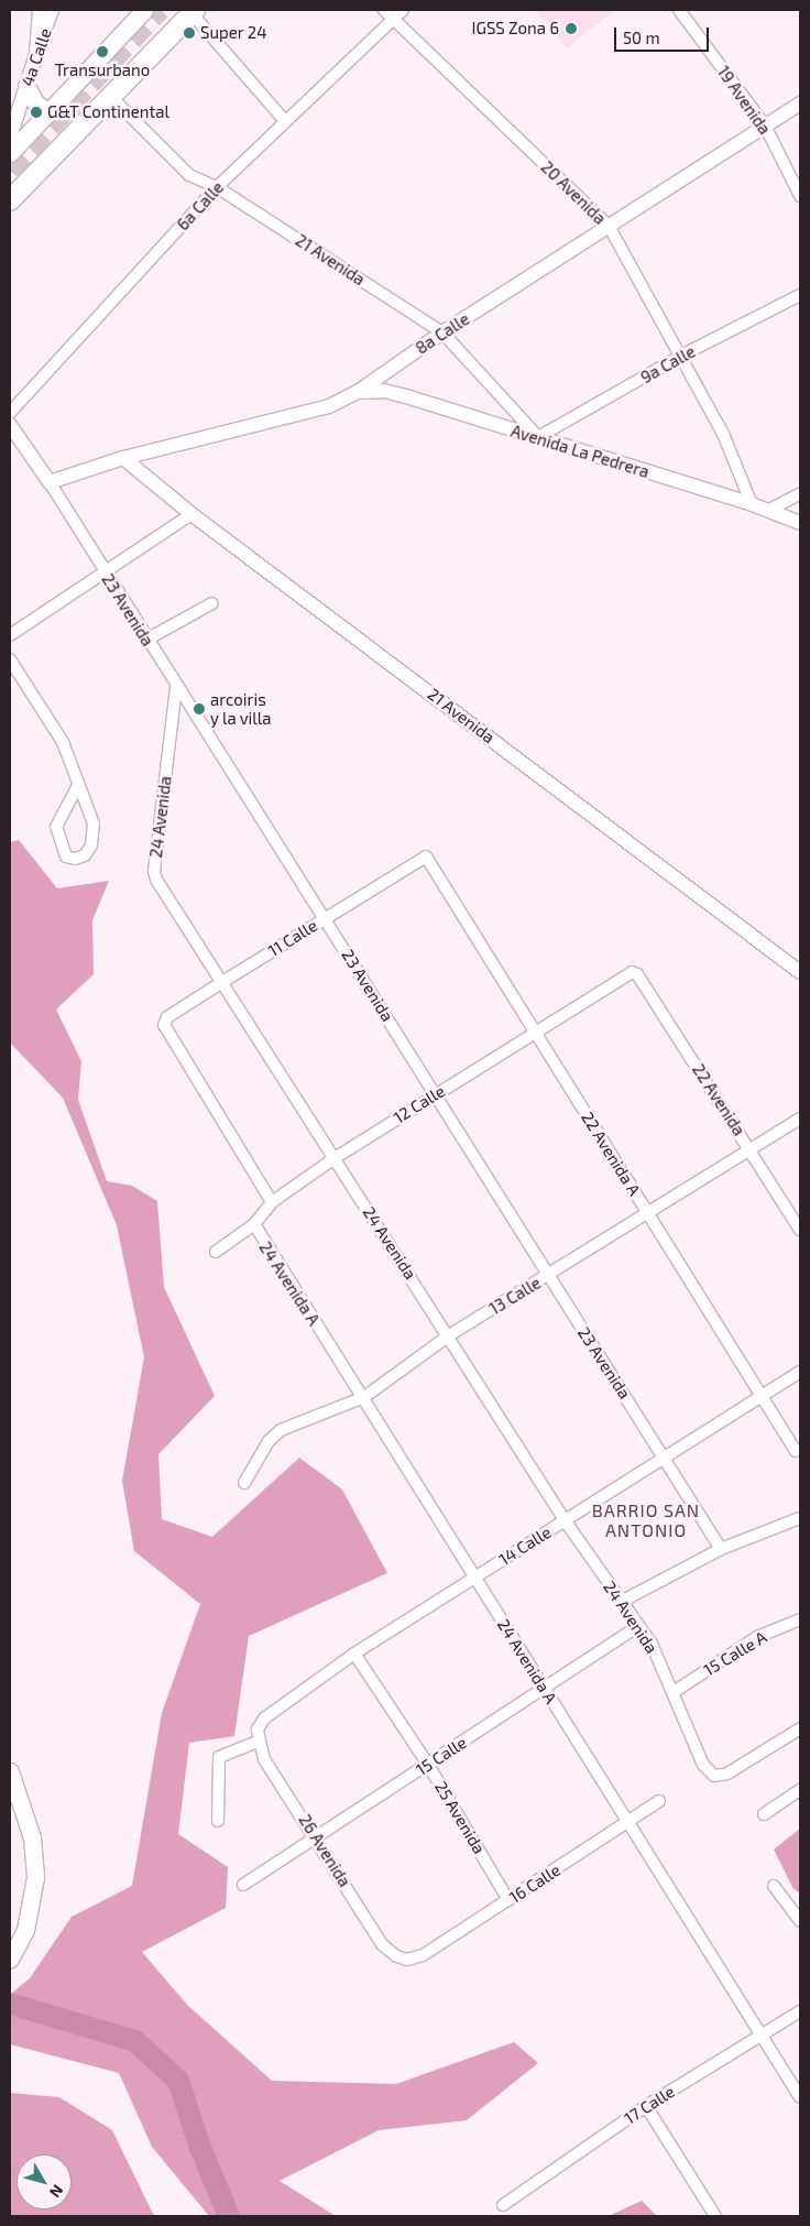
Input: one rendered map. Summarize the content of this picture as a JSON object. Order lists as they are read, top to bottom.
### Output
{
  "streets": {
    "street": [
      "4a Calle",
      "19 Avenida",
      "20 Avenida",
      "6a Calle",
      "21 Avenida",
      "8a Calle",
      "9a Calle",
      "Avenida La Pedrera",
      "23 Avenida",
      "24 Avenida",
      "11 Calle",
      "22 Avenida",
      "12 Calle",
      "22 Avenida A",
      "24 Avenida A",
      "13 Calle",
      "14 Calle",
      "15 Calle A",
      "15 Calle",
      "25 Avenida",
      "26 Avenida",
      "16 Calle",
      "17 Calle"
    ]
  },
  "crossings": [
    ["19 Avenida", "8a Calle"],
    ["20 Avenida", "6a Calle"],
    ["20 Avenida", "8a Calle"],
    ["20 Avenida", "9a Calle"],
    ["20 Avenida", "Avenida La Pedrera"],
    ["6a Calle", "21 Avenida"],
    ["21 Avenida", "8a Calle"],
    ["21 Avenida", "9a Calle"],
    ["21 Avenida", "Avenida La Pedrera"],
    ["8a Calle", "Avenida La Pedrera"],
    ["8a Calle", "23 Avenida"],
    ["9a Calle", "Avenida La Pedrera"],
    ["23 Avenida", "24 Avenida"],
    ["23 Avenida", "11 Calle"],
    ["23 Avenida", "12 Calle"],
    ["23 Avenida", "13 Calle"],
    ["23 Avenida", "14 Calle"],
    ["24 Avenida", "11 Calle"],
    ["24 Avenida", "12 Calle"],
    ["24 Avenida", "13 Calle"],
    ["24 Avenida", "14 Calle"],
    ["24 Avenida", "15 Calle A"],
    ["24 Avenida", "15 Calle"],
    ["11 Calle", "12 Calle"],
    ["11 Calle", "22 Avenida A"],
    ["22 Avenida", "12 Calle"],
    ["22 Avenida", "13 Calle"],
    ["12 Calle", "22 Avenida A"],
    ["12 Calle", "24 Avenida A"],
    ["22 Avenida A", "13 Calle"],
    ["22 Avenida A", "14 Calle"],
    ["24 Avenida A", "13 Calle"],
    ["24 Avenida A", "14 Calle"],
    ["24 Avenida A", "15 Calle"],
    ["24 Avenida A", "16 Calle"],
    ["24 Avenida A", "17 Calle"],
    ["14 Calle", "25 Avenida"],
    ["14 Calle", "26 Avenida"],
    ["15 Calle", "25 Avenida"],
    ["15 Calle", "26 Avenida"],
    ["25 Avenida", "16 Calle"],
    ["26 Avenida", "16 Calle"]
  ],
  "districts": ["BARRIO SAN ANTONIO"],
  "places": [
    "IGSS Zona 6",
    "Super 24",
    "Transurbano",
    "G&T Continental",
    "arcoiris y la villa"
  ],
  "scale_bar": "50 m",
  "north": "bottom right"
}
